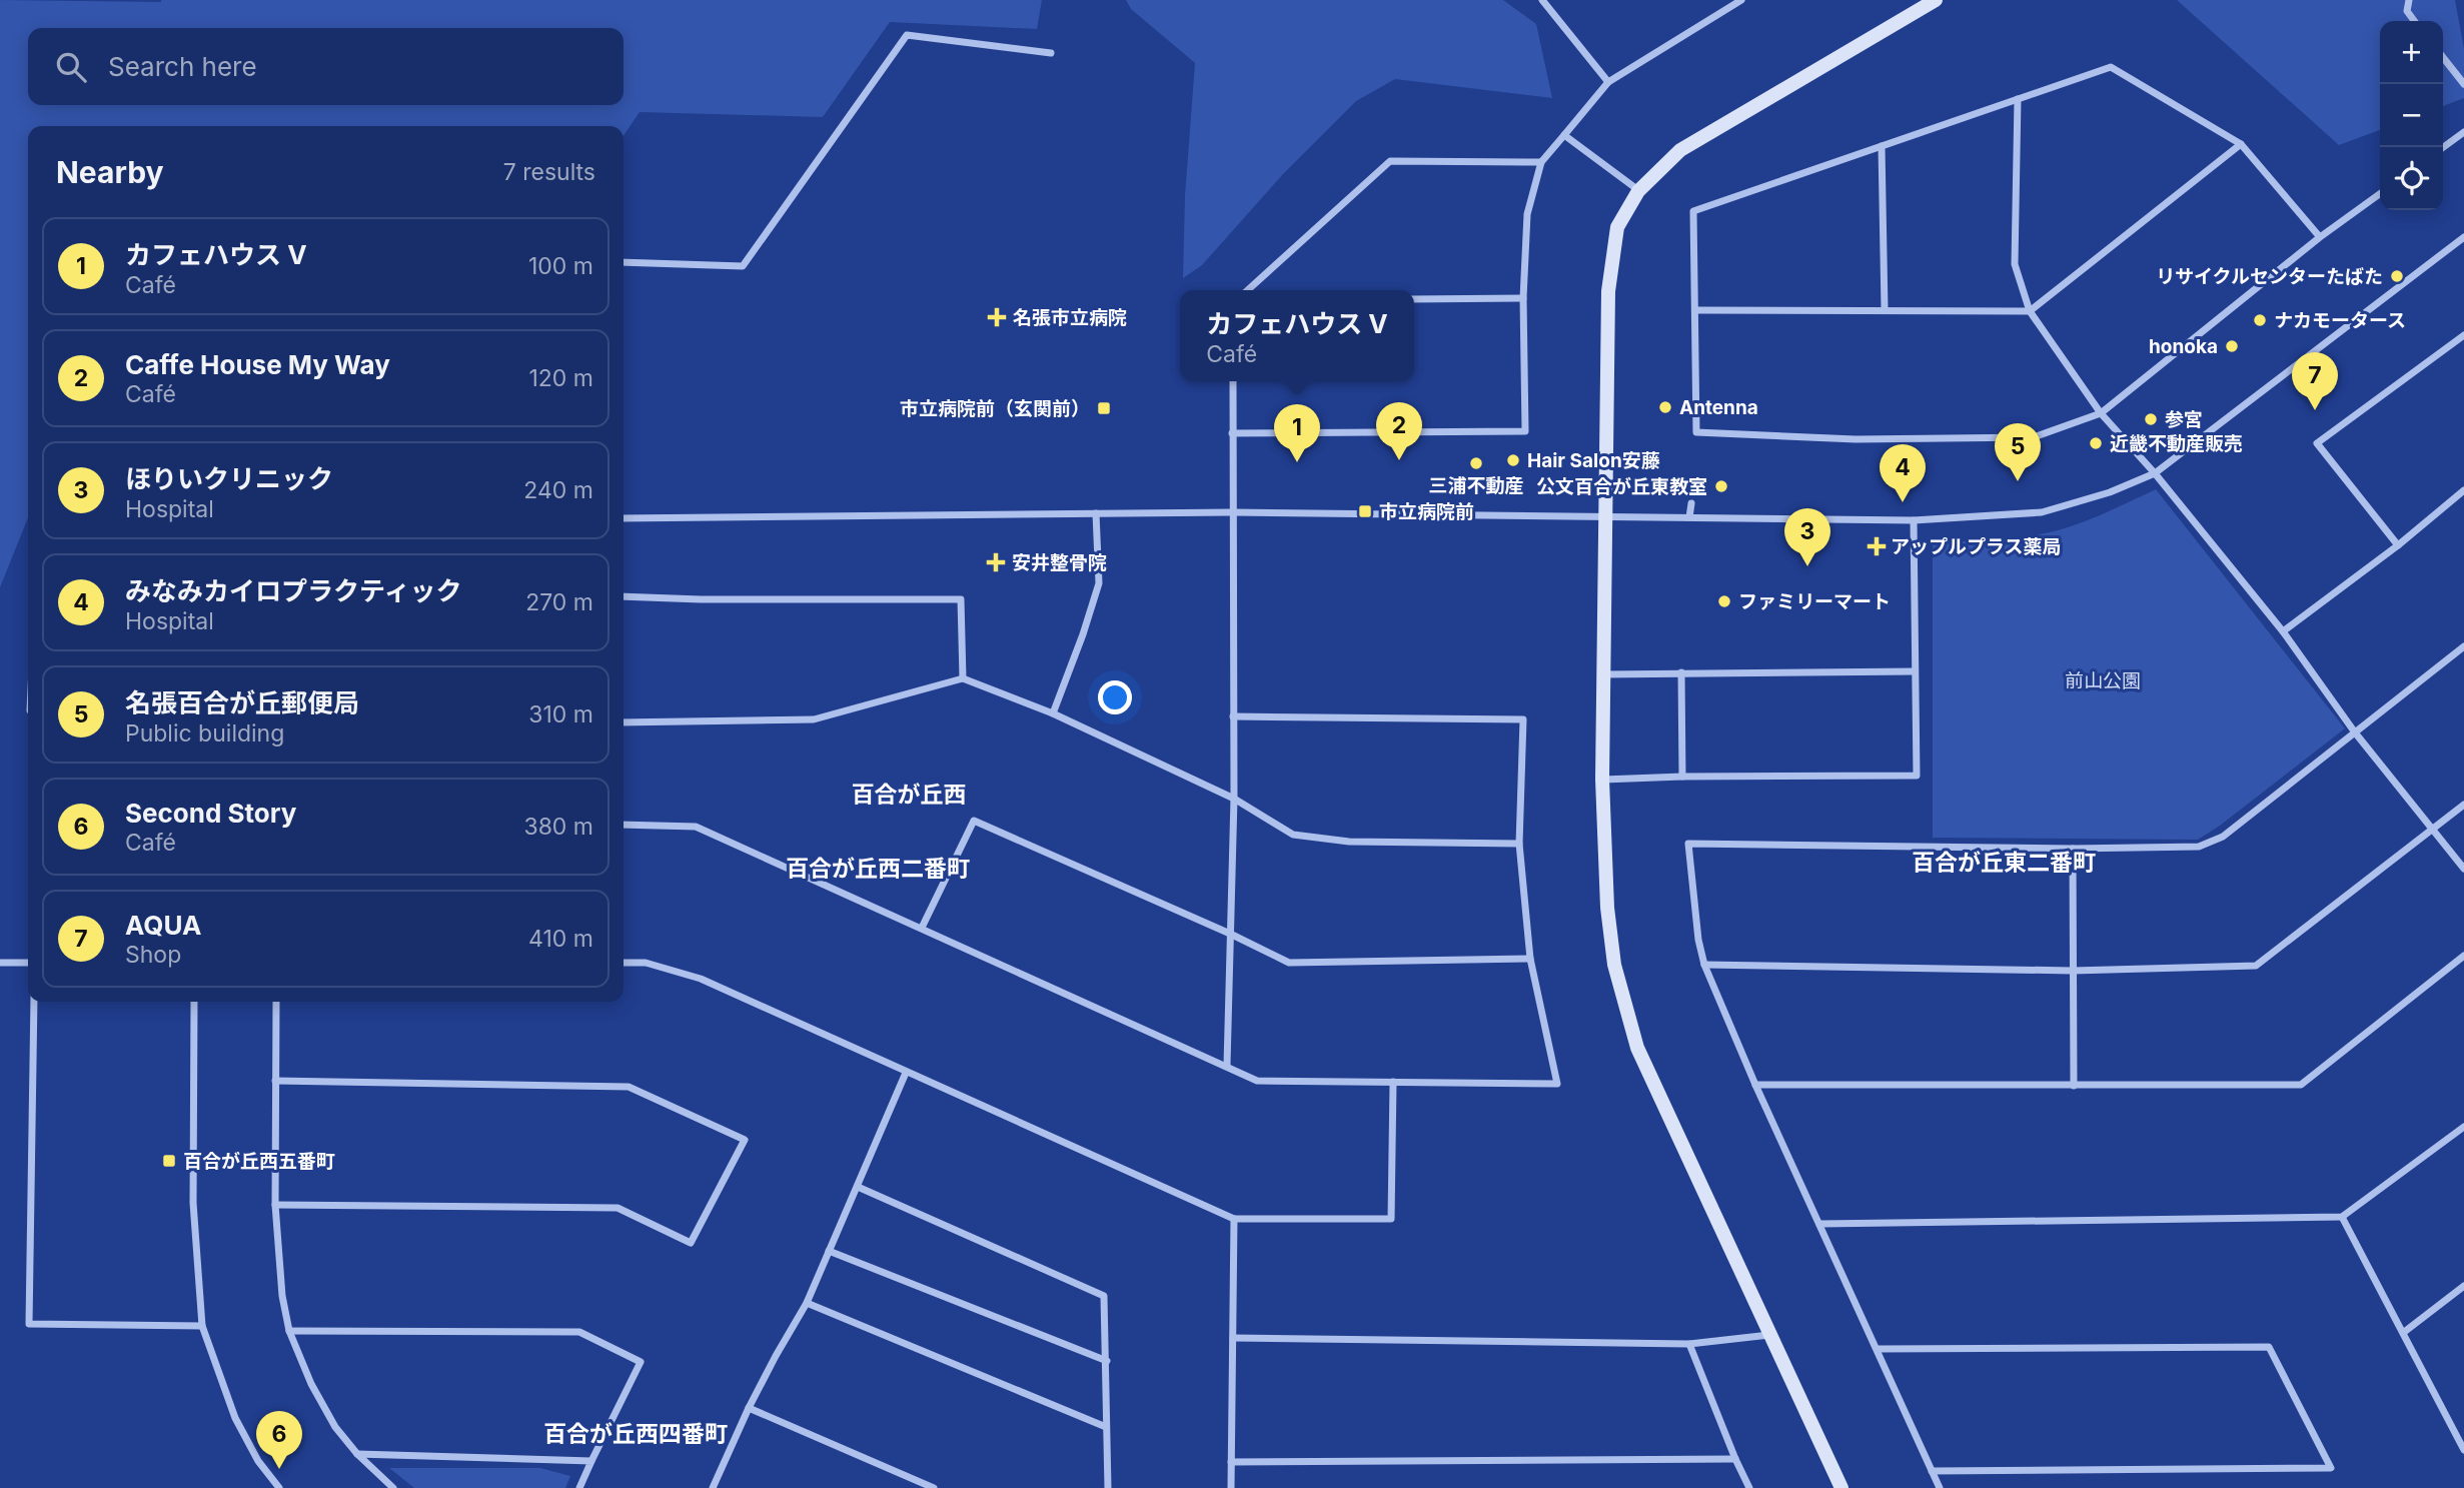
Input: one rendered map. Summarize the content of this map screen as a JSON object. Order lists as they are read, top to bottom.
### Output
{
  "districts": [
    "百合が丘西",
    "百合が丘東二番町",
    "百合が丘西二番町",
    "百合が丘西四番町"
  ],
  "parks": ["前山公園"],
  "places": {
    "other": [
      "リサイクルセンターたばた",
      "ナカモータース",
      "honoka",
      "Antenna",
      "参宮",
      "近畿不動産販売",
      "Hair Salon安藤",
      "三浦不動産",
      "公文百合が丘東教室",
      "ファミリーマート"
    ],
    "health": ["名張市立病院", "アップルプラス薬局", "安井整骨院"],
    "transit": ["市立病院前（玄関前）", "市立病院前", "百合が丘西五番町"]
  },
  "page": {
    "map_buttons": ["+", "−"],
    "search": "Search here",
    "heading": ["Nearby", "7 results"],
    "list": [
      {
        "mark": "1",
        "name": "カフェハウス V",
        "note": "Café",
        "value": "100 m"
      },
      {
        "mark": "2",
        "name": "Caffe House My Way",
        "note": "Café",
        "value": "120 m"
      },
      {
        "mark": "3",
        "name": "ほりいクリニック",
        "note": "Hospital",
        "value": "240 m"
      },
      {
        "mark": "4",
        "name": "みなみカイロプラクティック",
        "note": "Hospital",
        "value": "270 m"
      },
      {
        "mark": "5",
        "name": "名張百合が丘郵便局",
        "note": "Public building",
        "value": "310 m"
      },
      {
        "mark": "6",
        "name": "Second Story",
        "note": "Café",
        "value": "380 m"
      },
      {
        "mark": "7",
        "name": "AQUA",
        "note": "Shop",
        "value": "410 m"
      }
    ],
    "popup": ["カフェハウス V", "Café"],
    "pins": [
      "7",
      "2",
      "1",
      "5",
      "4",
      "3",
      "6"
    ]
  }
}
